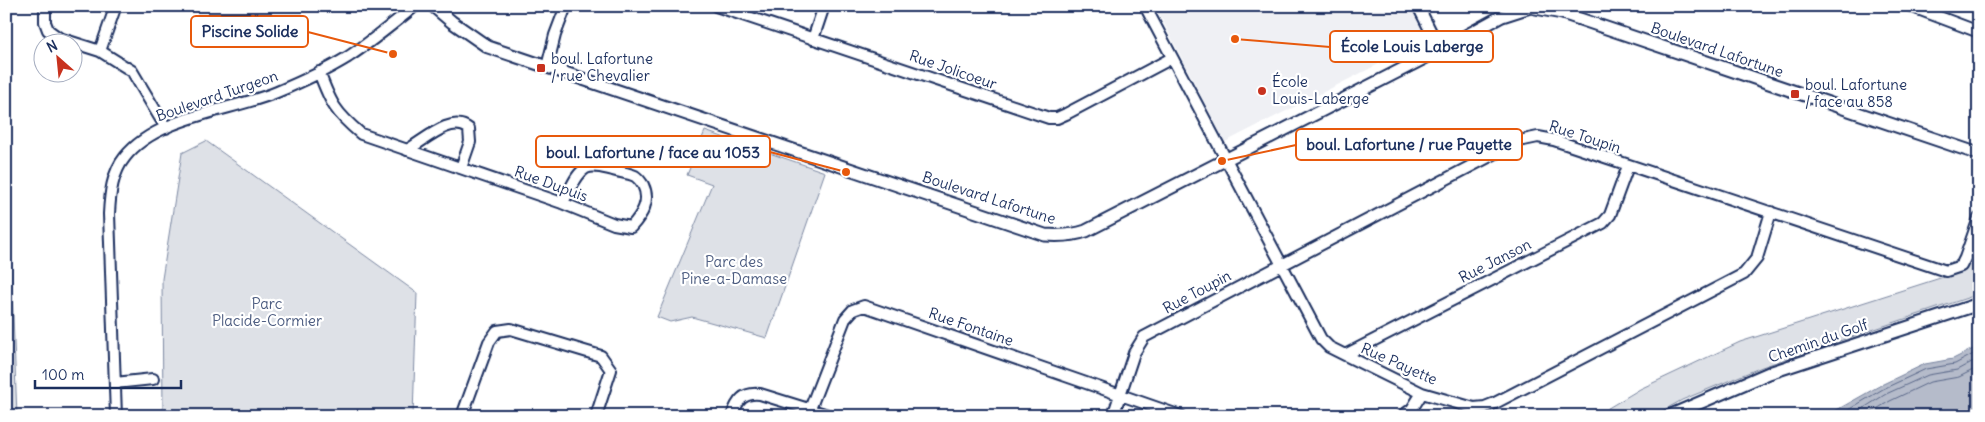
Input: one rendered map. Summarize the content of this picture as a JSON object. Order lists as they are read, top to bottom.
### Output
{
  "streets": {
    "street": [
      "Boulevard Lafortune",
      "Rue Jolicoeur",
      "Boulevard Turgeon",
      "Rue Toupin",
      "Rue Dupuis",
      "Rue Janson",
      "Rue Fontaine",
      "Chemin du Golf",
      "Rue Payette"
    ]
  },
  "crossings": [
    ["Boulevard Lafortune", "Rue Payette"],
    ["Rue Jolicoeur", "Rue Payette"],
    ["Boulevard Turgeon", "Rue Dupuis"],
    ["Rue Toupin", "Rue Janson"],
    ["Rue Toupin", "Rue Fontaine"],
    ["Rue Toupin", "Rue Payette"],
    ["Rue Janson", "Rue Payette"]
  ],
  "parks": ["Parc des Pine-a-Damase", "Parc Placide-Cormier"],
  "places": {
    "other": [
      "École Louis Laberge",
      "Piscine Solide",
      "École Louis-Laberge",
      "boul. Lafortune / rue Payette",
      "boul. Lafortune / face au 1053"
    ],
    "transit": ["boul. Lafortune / rue Chevalier", "boul. Lafortune / face au 858"]
  },
  "scale_bar": "100 m",
  "north": "top left"
}
